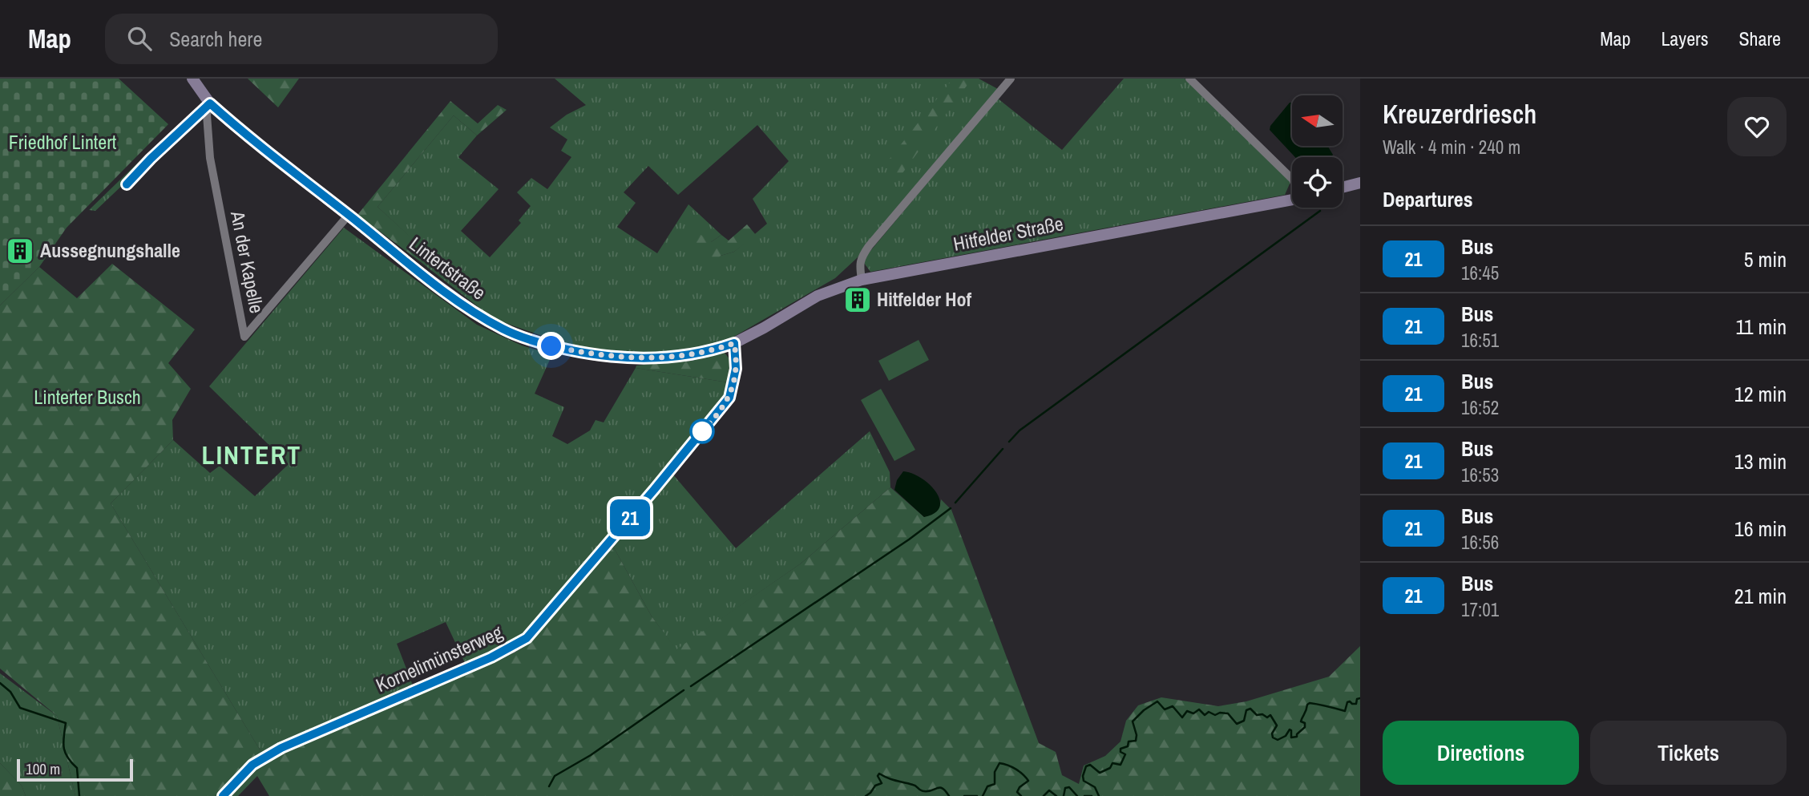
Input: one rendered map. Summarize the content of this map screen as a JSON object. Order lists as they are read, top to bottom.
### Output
{
  "streets": {
    "main road": ["Hitfelder Straße", "Lintertstraße", "Kornelimünsterweg"],
    "street": ["An der Kapelle"]
  },
  "crossings": [
    ["Hitfelder Straße", "Lintertstraße"],
    ["Hitfelder Straße", "Kornelimünsterweg"],
    ["An der Kapelle", "Lintertstraße"],
    ["Lintertstraße", "Kornelimünsterweg"]
  ],
  "districts": ["LINTERT"],
  "parks": ["Friedhof Lintert", "Linterter Busch"],
  "places": {
    "building": ["Aussegnungshalle", "Hitfelder Hof"]
  },
  "lines": ["bus line 21"],
  "scale_bar": "100 m",
  "north": "left",
  "page": {
    "header": "Map",
    "search": "Search here",
    "nav": ["Map", "Layers", "Share"],
    "on_map": "21",
    "heading": [
      ["Kreuzerdriesch", "Walk · 4 min · 240 m"],
      "Departures"
    ],
    "list": [
      {
        "mark": "21",
        "name": "Bus",
        "note": "16:45",
        "value": "5 min"
      },
      {
        "mark": "21",
        "name": "Bus",
        "note": "16:51",
        "value": "11 min"
      },
      {
        "mark": "21",
        "name": "Bus",
        "note": "16:52",
        "value": "12 min"
      },
      {
        "mark": "21",
        "name": "Bus",
        "note": "16:53",
        "value": "13 min"
      },
      {
        "mark": "21",
        "name": "Bus",
        "note": "16:56",
        "value": "16 min"
      },
      {
        "mark": "21",
        "name": "Bus",
        "note": "17:01",
        "value": "21 min"
      }
    ],
    "buttons": ["Directions", "Tickets"],
    "scale": "100 m"
  }
}
